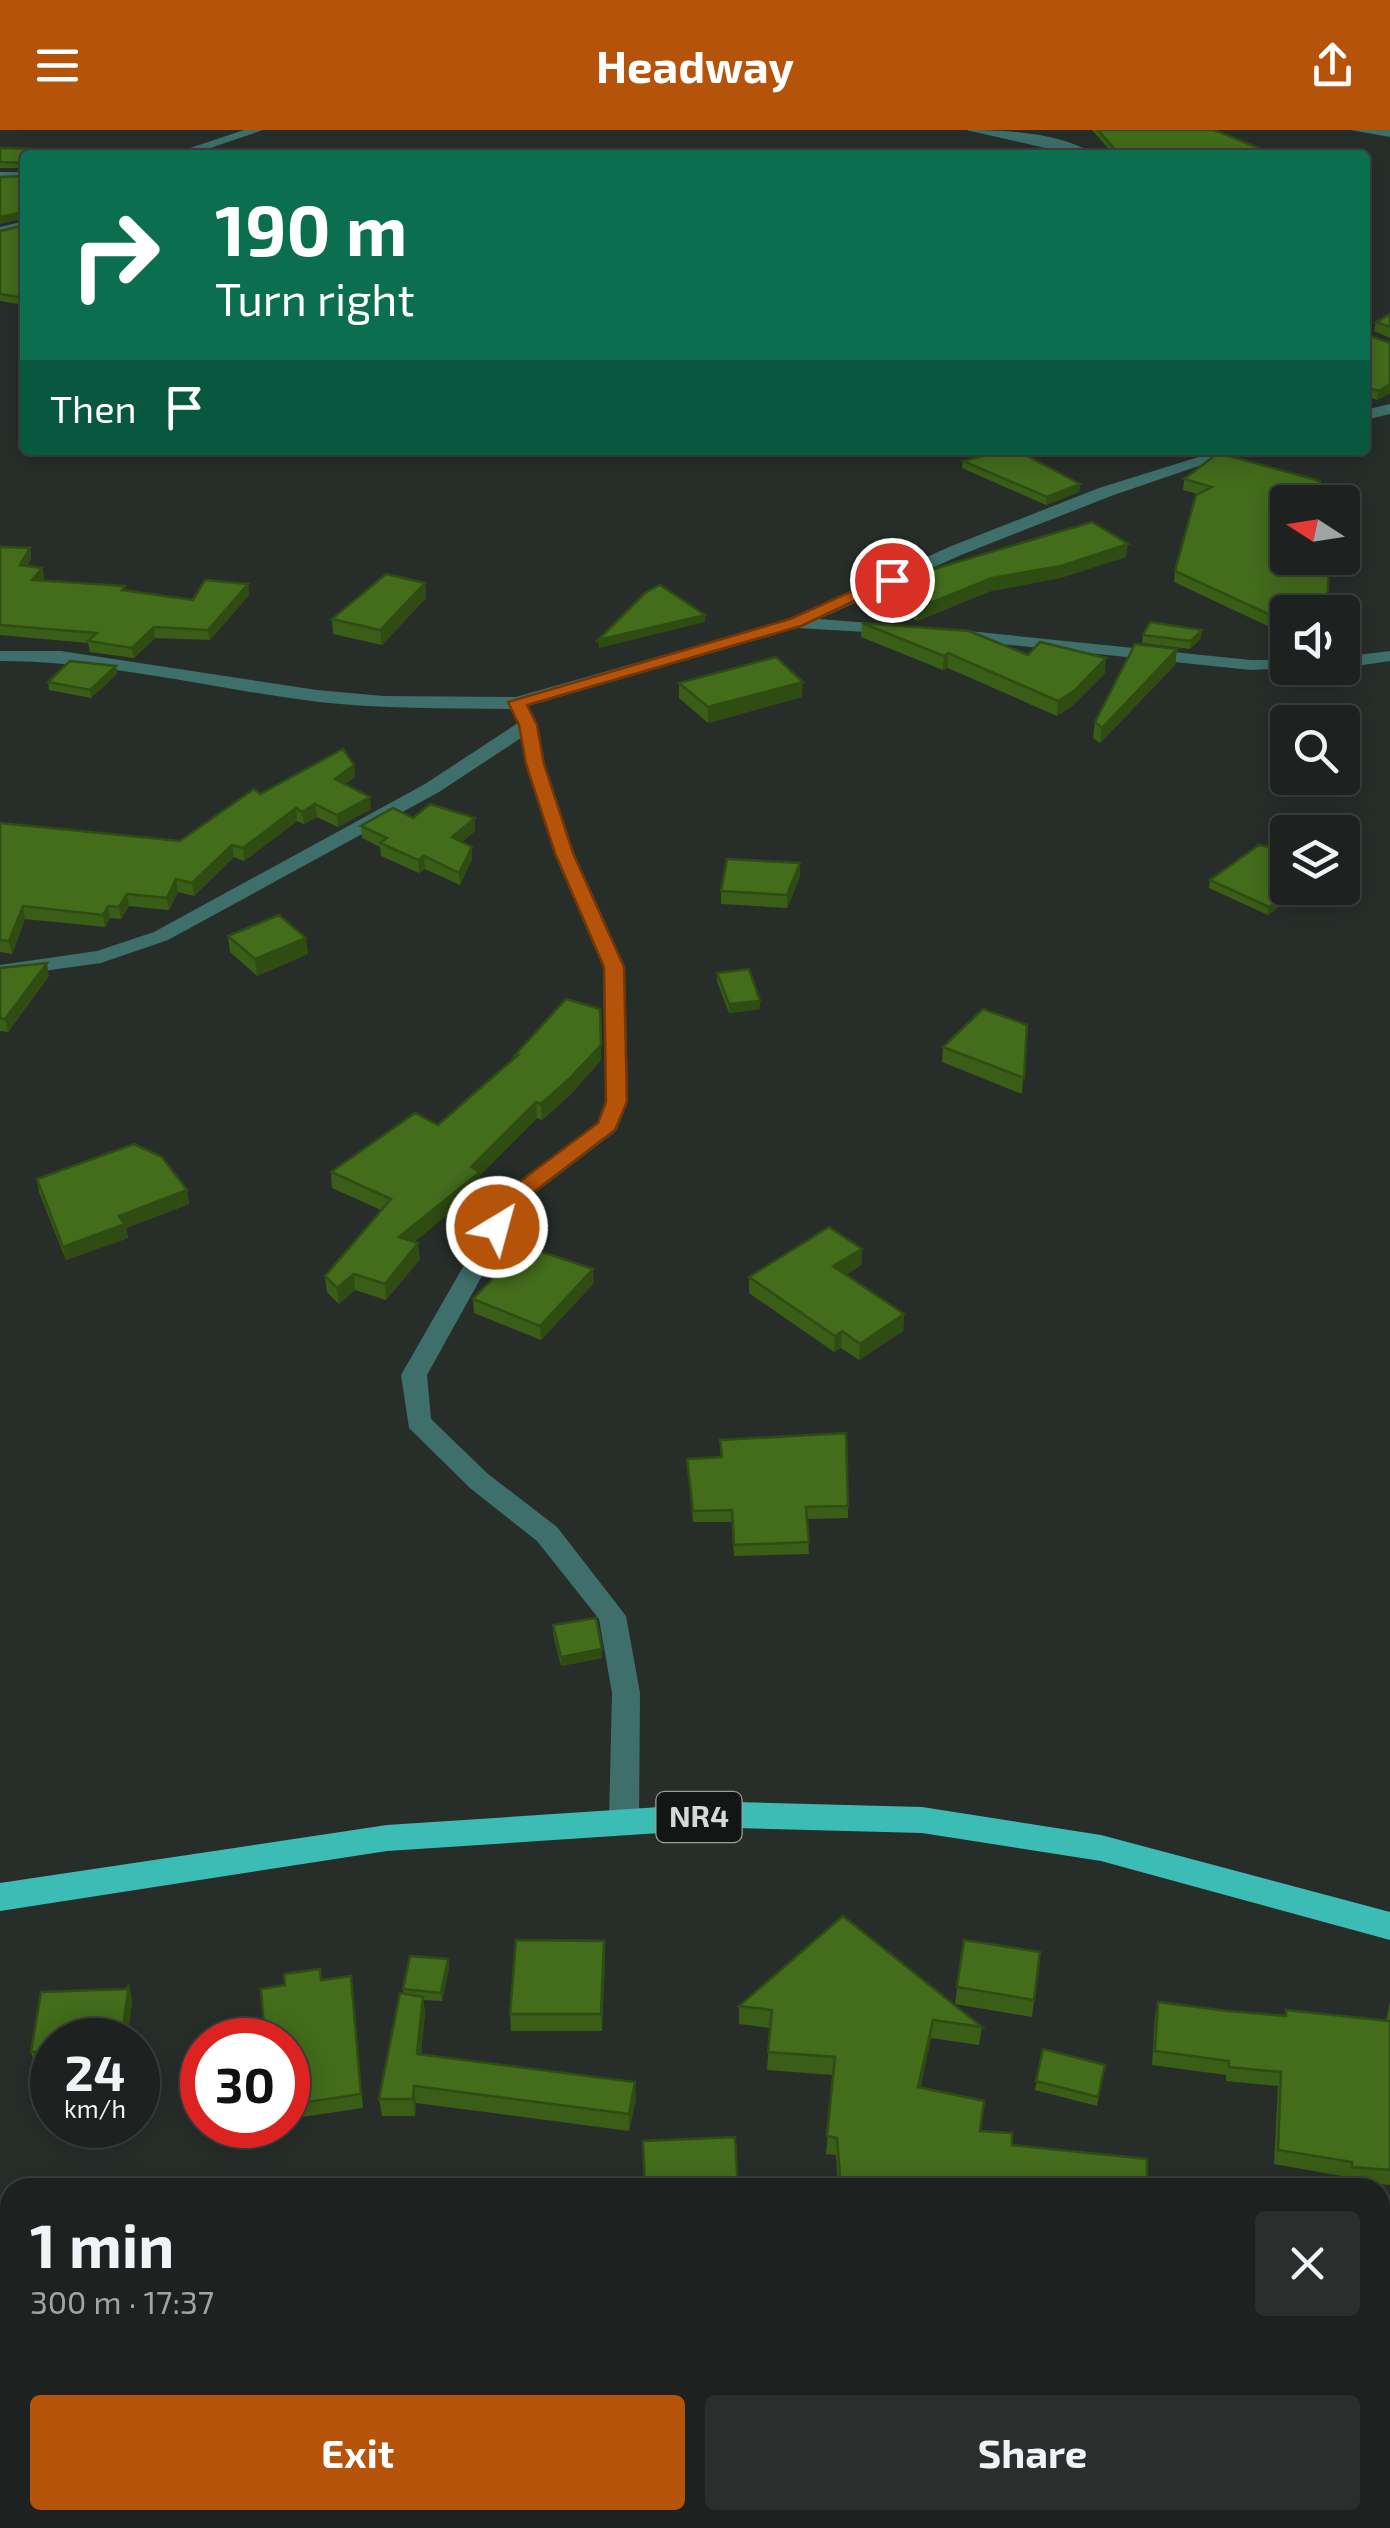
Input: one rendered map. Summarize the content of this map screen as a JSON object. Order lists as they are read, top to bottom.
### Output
{
  "streets": {
    "highway": ["NR4"]
  },
  "north": "left",
  "page": {
    "header": "Headway",
    "turn": ["190 m", "Turn right"],
    "then": "Then",
    "speed": "24 km/h",
    "limit": "30",
    "heading": ["1 min", "300 m · 17:37"],
    "buttons": ["Exit", "Share"]
  }
}
